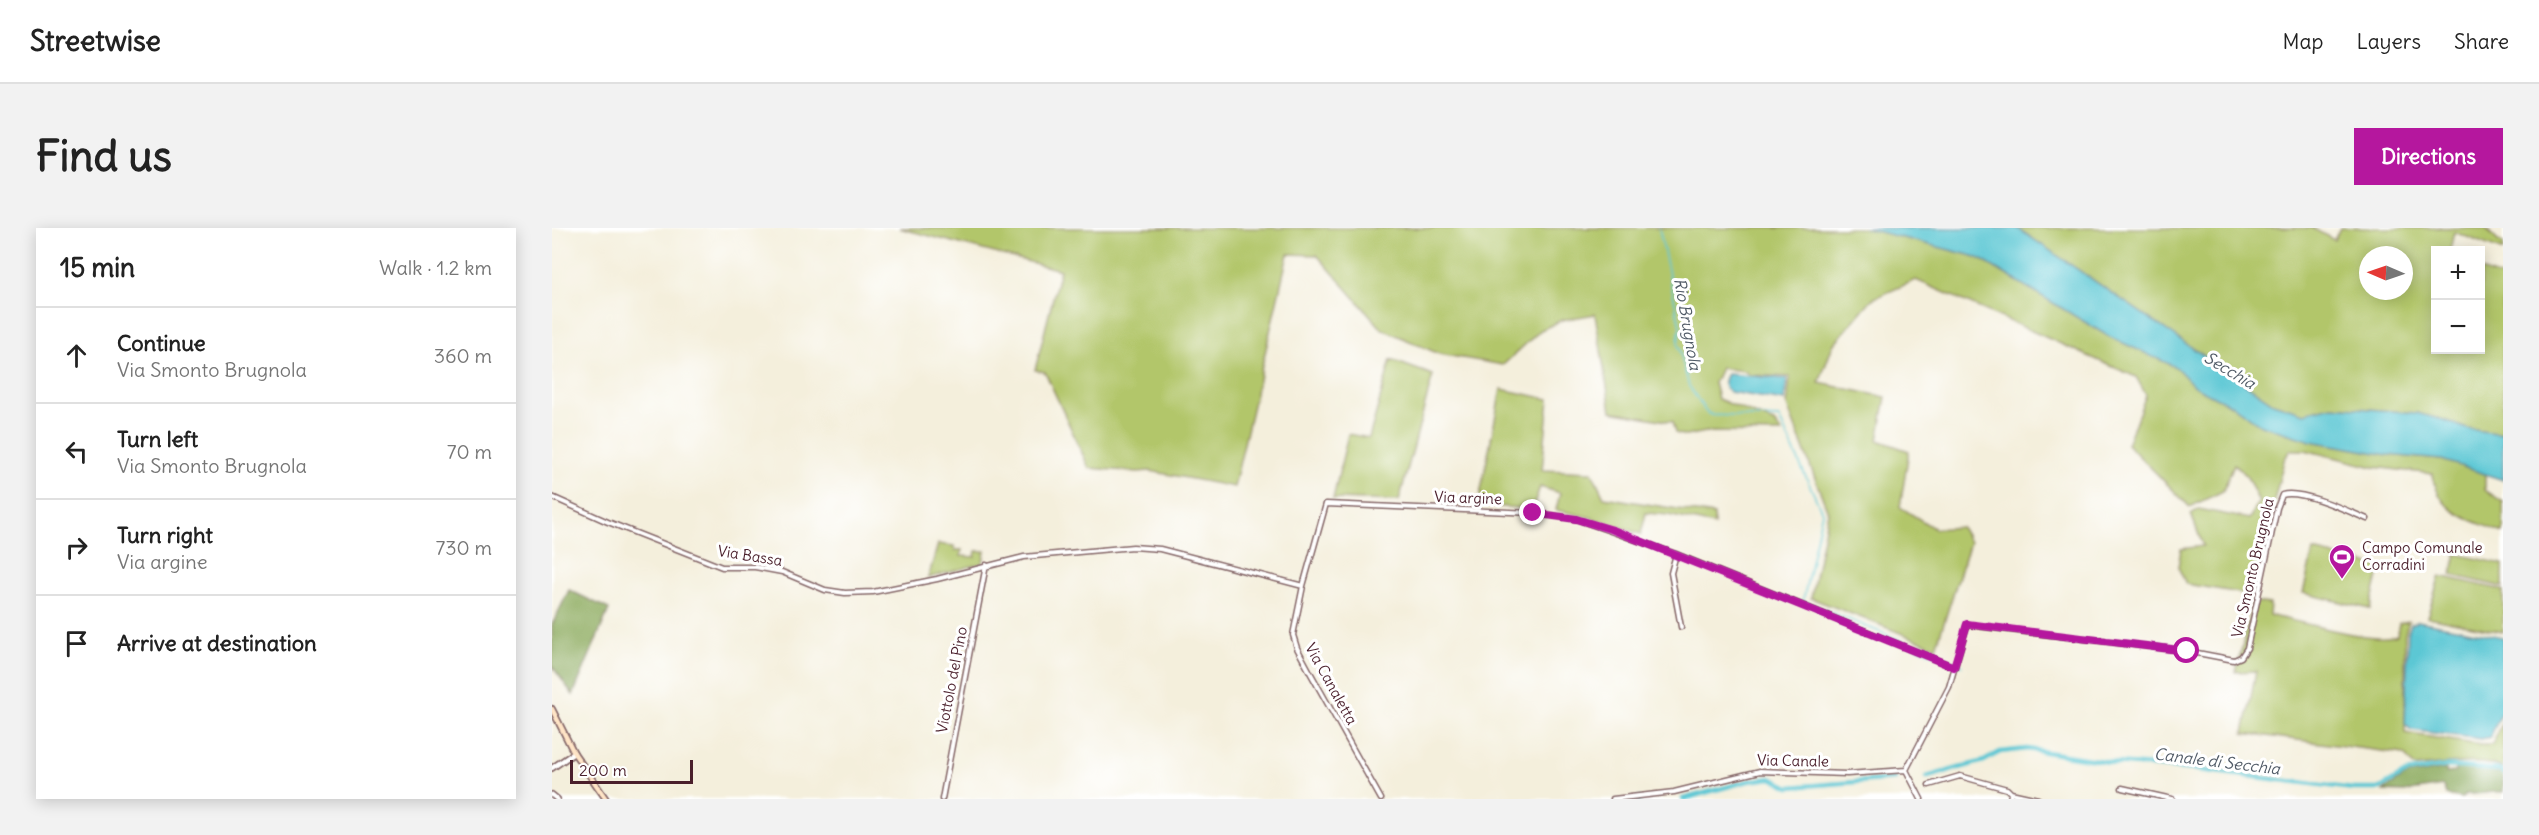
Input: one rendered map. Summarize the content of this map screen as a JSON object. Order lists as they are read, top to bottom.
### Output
{
  "streets": {
    "street": [
      "Via argine",
      "Via Bassa",
      "Via Smonto Brugnola",
      "Viottolo del Pino",
      "Via Canaletta",
      "Via Canale"
    ]
  },
  "crossings": [
    ["Via argine", "Via Smonto Brugnola"],
    ["Via argine", "Via Canaletta"],
    ["Via Bassa", "Viottolo del Pino"],
    ["Via Smonto Brugnola", "Via Canale"]
  ],
  "water": ["Rio Brugnola", "Secchia", "Canale di Secchia"],
  "places": {
    "sports": ["Campo Comunale Corradini"]
  },
  "scale_bar": "200 m",
  "north": "left",
  "page": {
    "header": "Streetwise",
    "nav": ["Map", "Layers", "Share"],
    "buttons": "Directions",
    "title": "Find us",
    "heading": ["15 min", "Walk · 1.2 km"],
    "map_buttons": ["+", "−"],
    "list": [
      ["Continue", "Via Smonto Brugnola", "360 m"],
      ["Turn left", "Via Smonto Brugnola", "70 m"],
      ["Turn right", "Via argine", "730 m"],
      "Arrive at destination"
    ],
    "scale": "200 m"
  }
}
